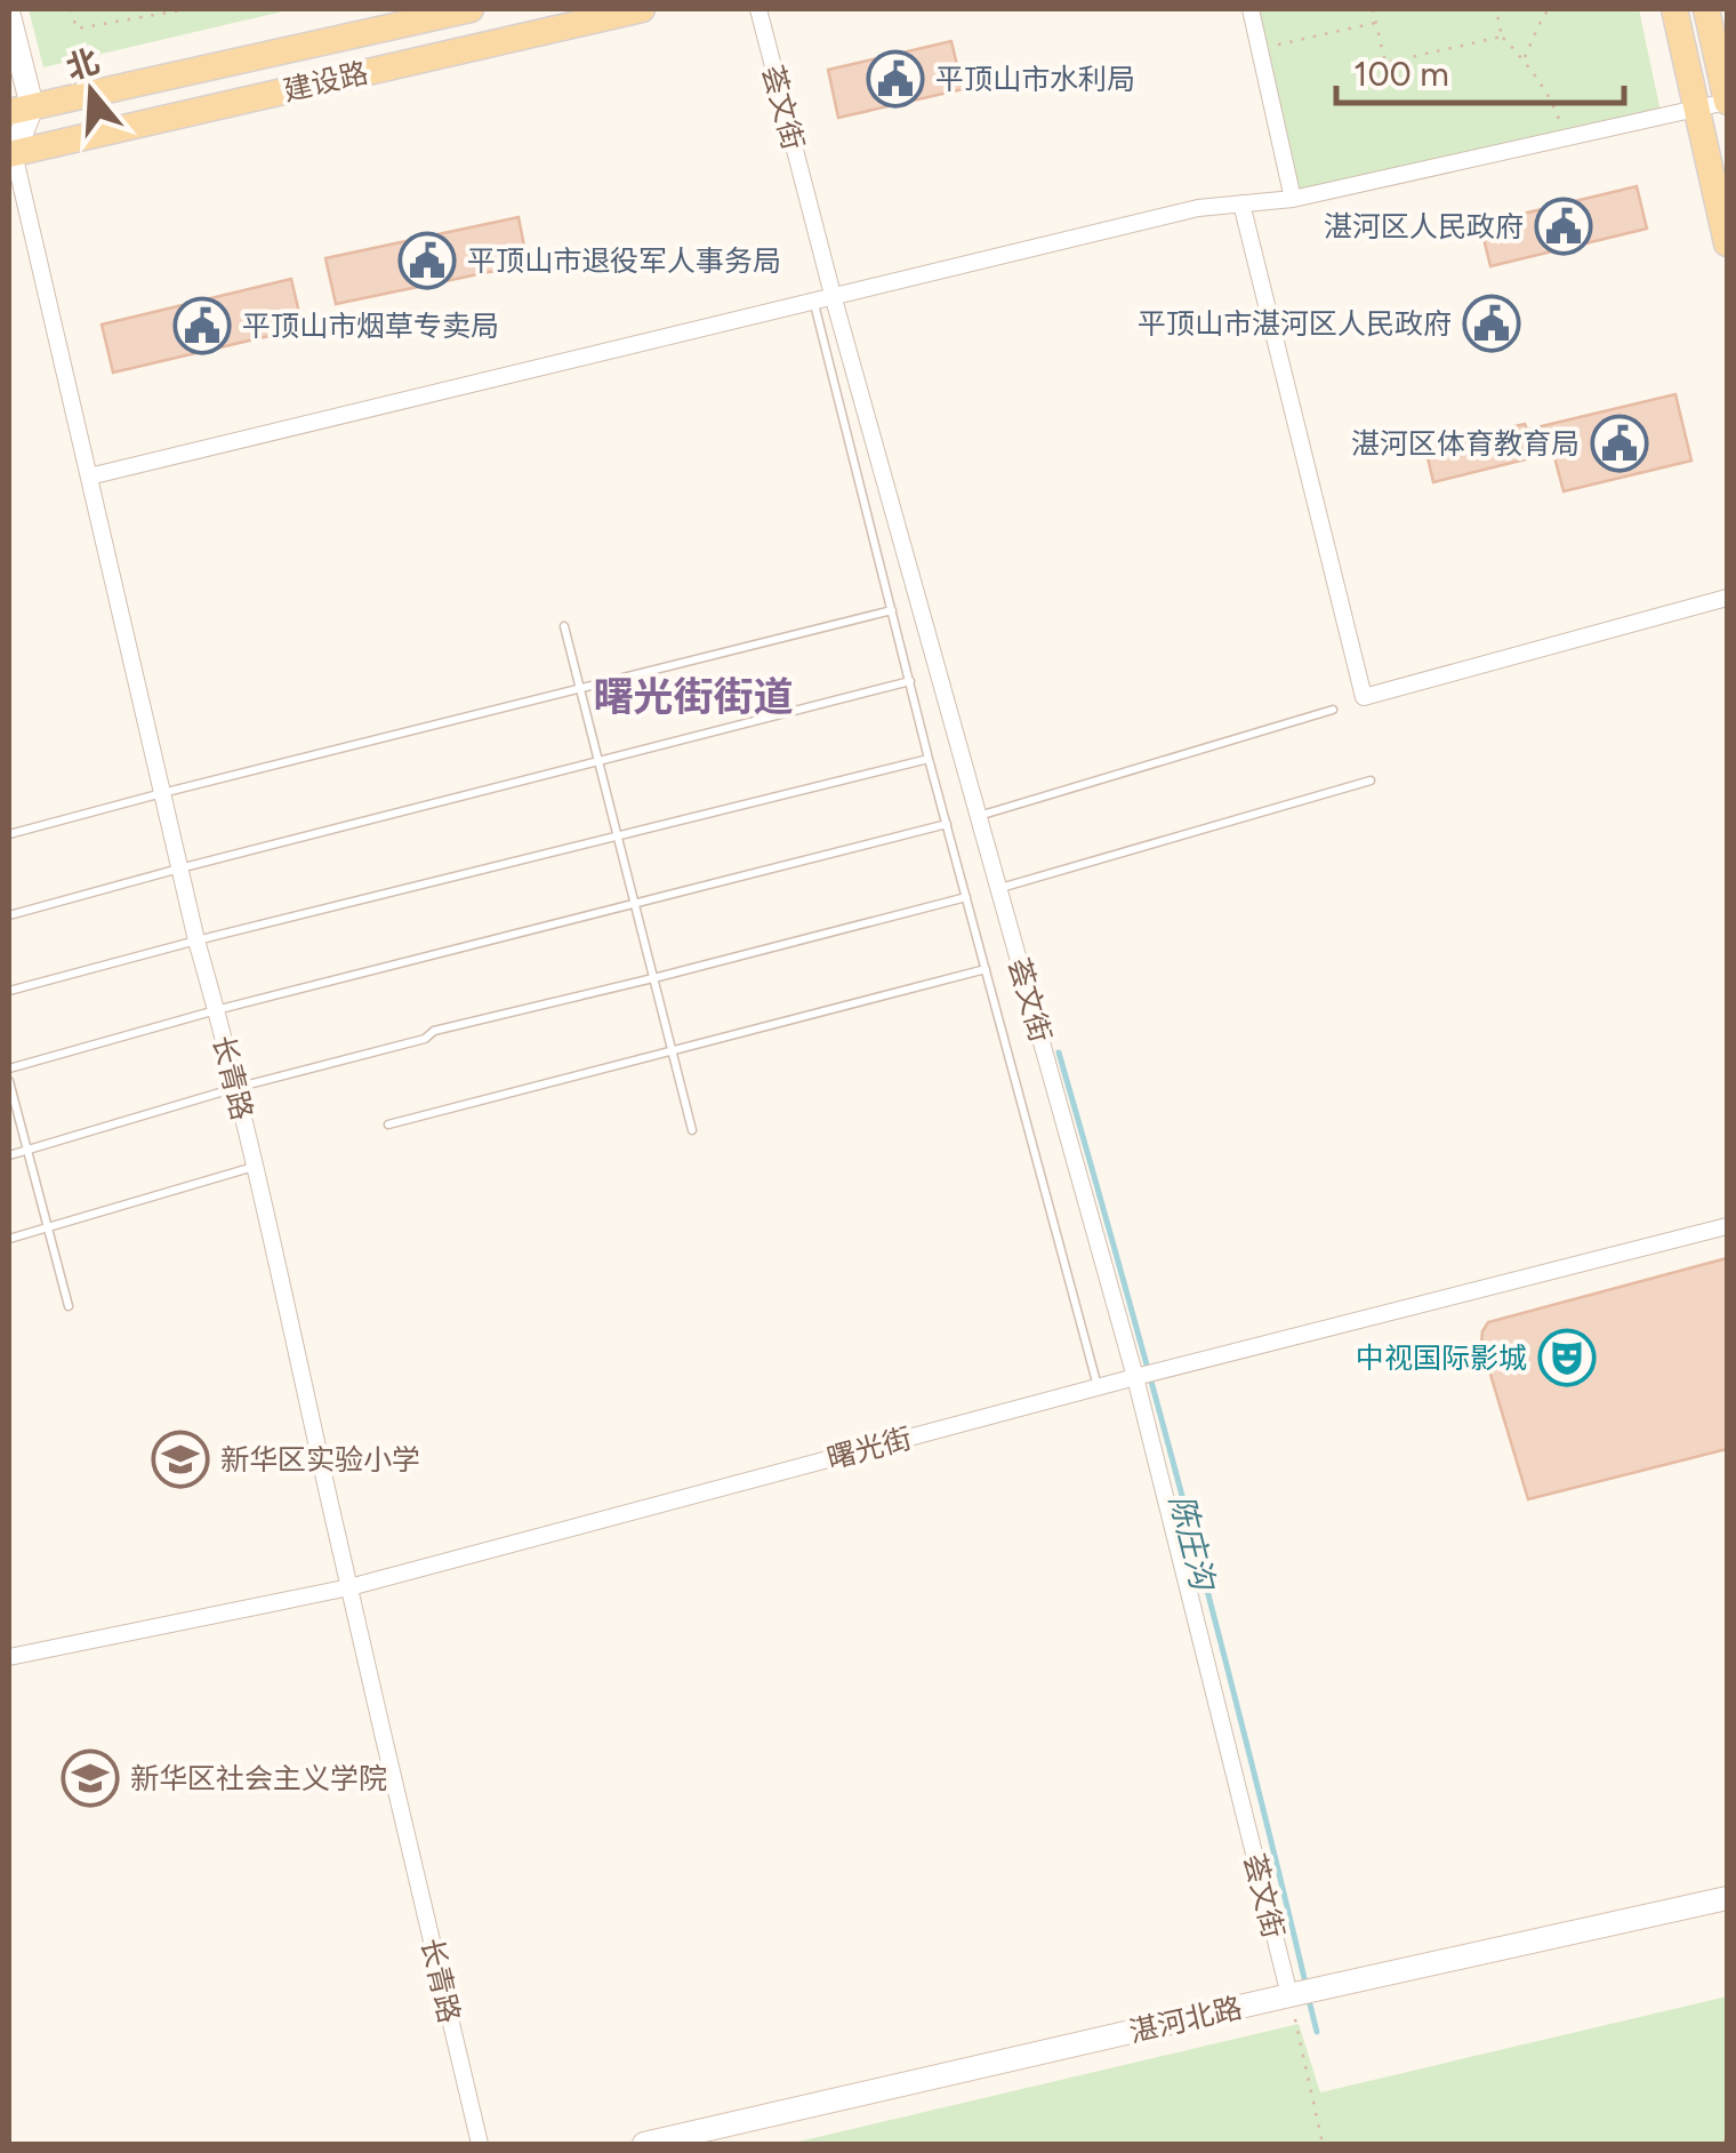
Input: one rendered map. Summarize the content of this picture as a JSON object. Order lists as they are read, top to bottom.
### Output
{
  "streets": {
    "main road": ["建设路"],
    "street": [
      "荟文街",
      "长青路",
      "曙光街",
      "湛河北路"
    ]
  },
  "crossings": [
    ["建设路", "长青路"],
    ["荟文街", "曙光街"],
    ["荟文街", "湛河北路"],
    ["长青路", "曙光街"]
  ],
  "districts": ["曙光街街道"],
  "water": ["陈庄沟"],
  "places": {
    "public building": [
      "平顶山市水利局",
      "湛河区人民政府",
      "平顶山市退役军人事务局",
      "平顶山市湛河区人民政府",
      "平顶山市烟草专卖局",
      "湛河区体育教育局"
    ],
    "theatre": ["中视国际影城"],
    "school or university": ["新华区实验小学", "新华区社会主义学院"]
  },
  "scale_bar": "100 m",
  "north": "top"
}
